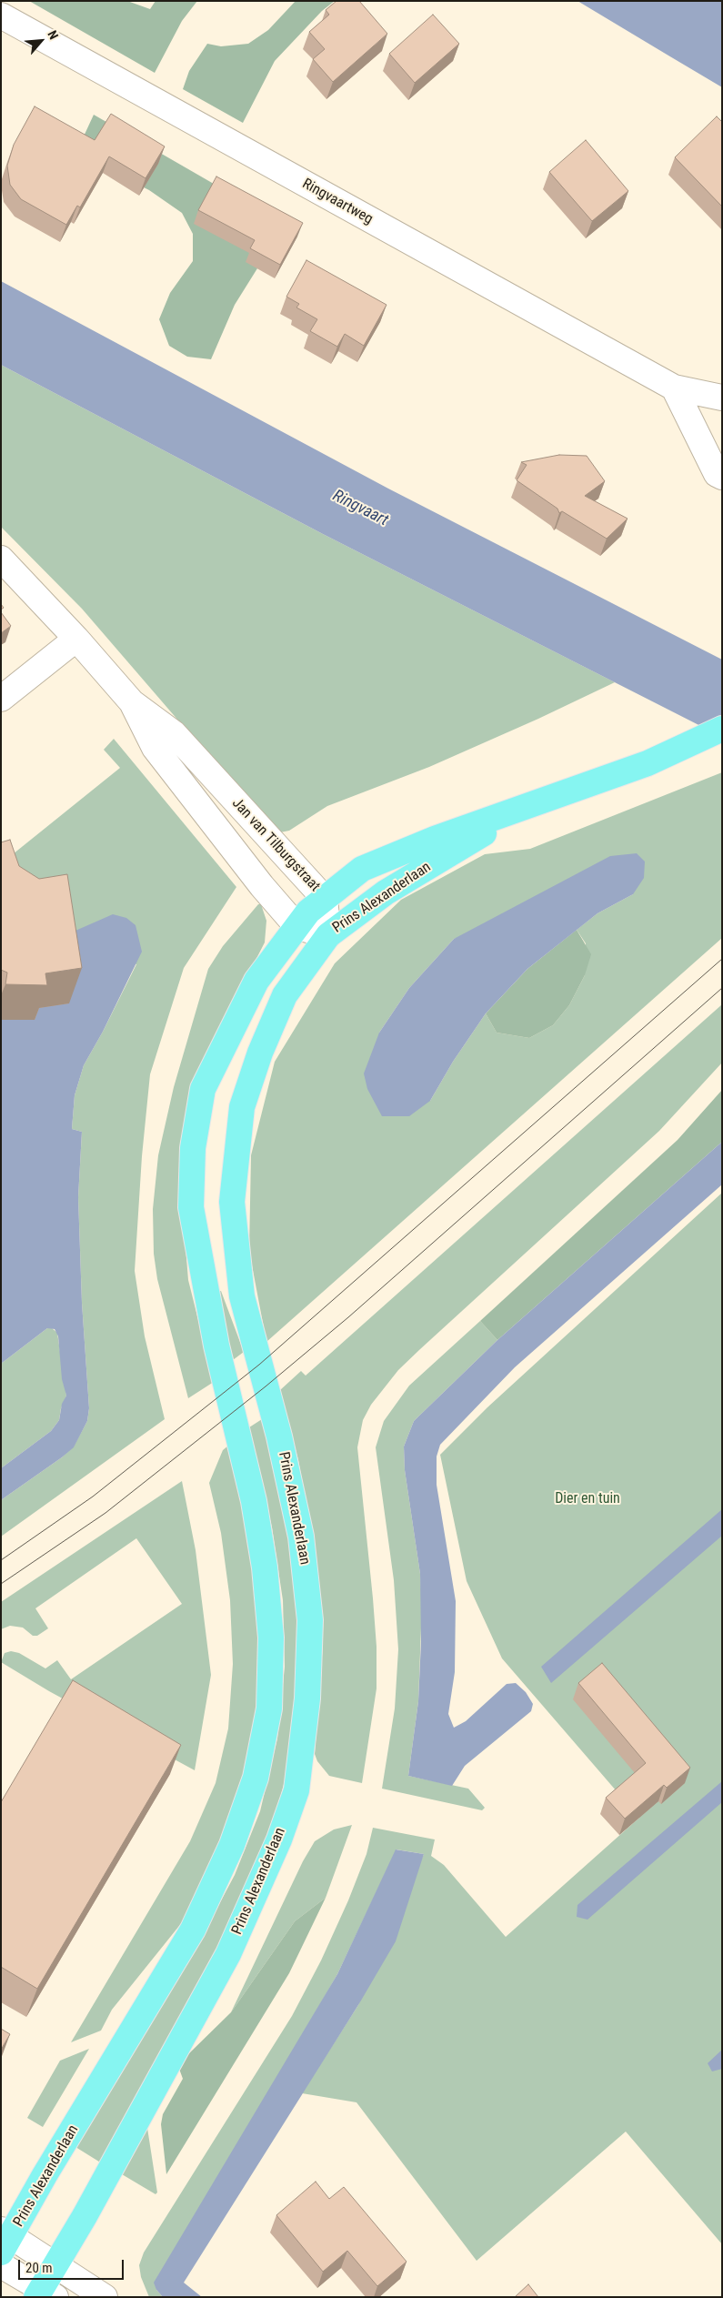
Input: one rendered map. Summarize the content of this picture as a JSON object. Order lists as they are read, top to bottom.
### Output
{
  "streets": {
    "main road": ["Prins Alexanderlaan"],
    "street": ["Ringvaartweg", "Jan van Tilburgstraat"]
  },
  "crossings": [
    ["Jan van Tilburgstraat", "Prins Alexanderlaan"]
  ],
  "water": ["Ringvaart"],
  "parks": ["Dier en tuin"],
  "scale_bar": "20 m",
  "north": "top right"
}
